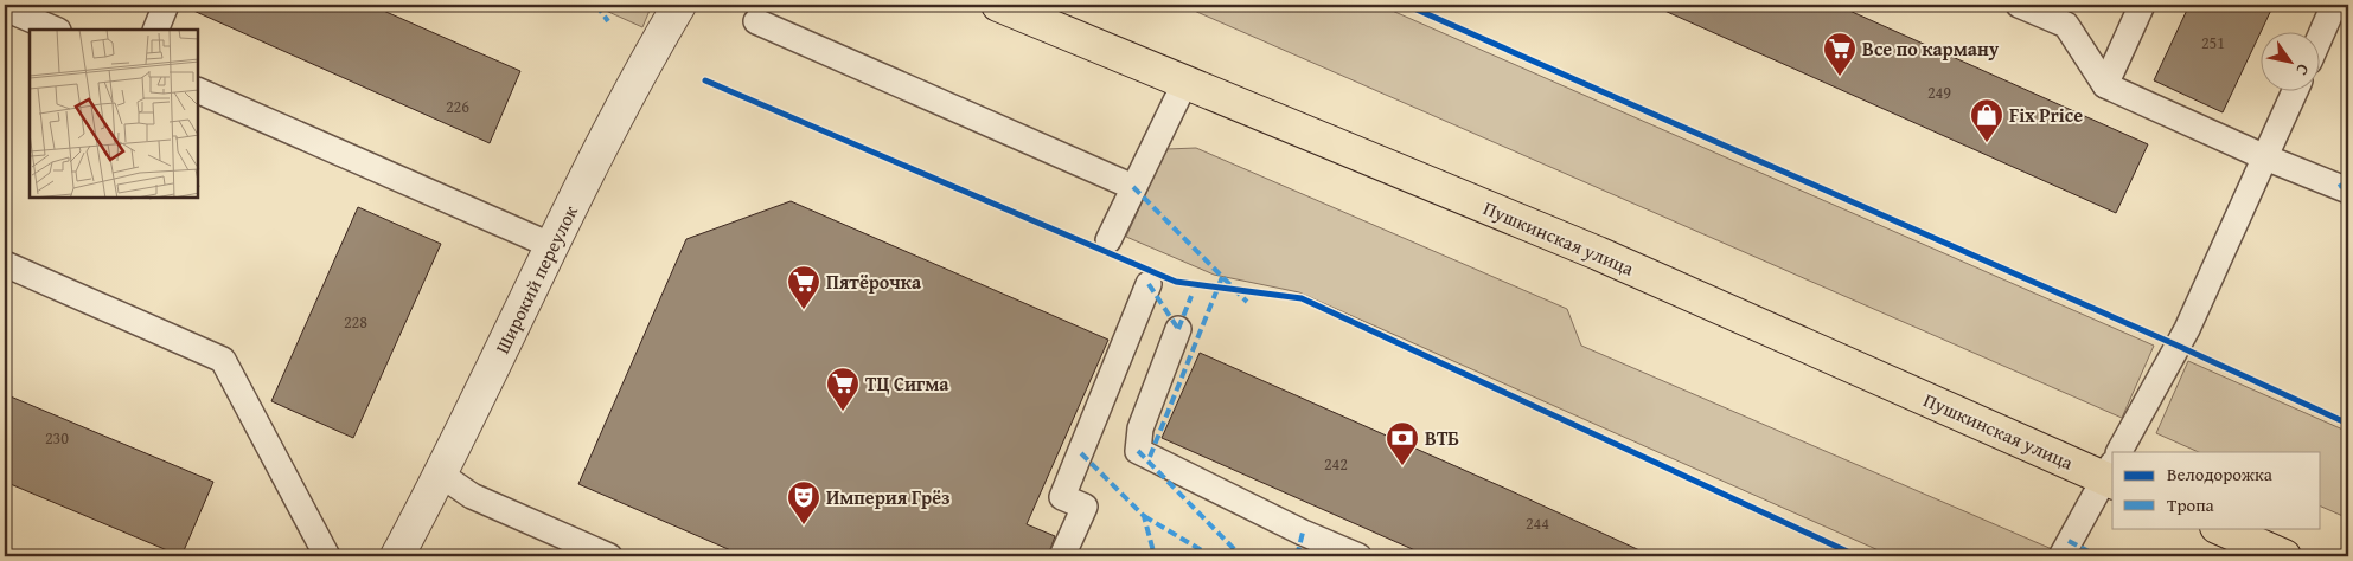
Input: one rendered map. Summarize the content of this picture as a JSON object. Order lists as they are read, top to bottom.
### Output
{
  "streets": {
    "main road": ["Пушкинская улица"],
    "street": ["Широкий переулок"]
  },
  "places": {
    "supermarket": ["Все по карману", "Пятёрочка", "ТЦ Сигма"],
    "shop": ["Fix Price"],
    "bank": ["ВТБ"],
    "theatre": ["Империя Грёз"]
  },
  "house_numbers": [
    "251",
    "249",
    "226",
    "228",
    "230",
    "242",
    "244"
  ],
  "legend": ["Велодорожка", "Тропа"],
  "north": "bottom right"
}
